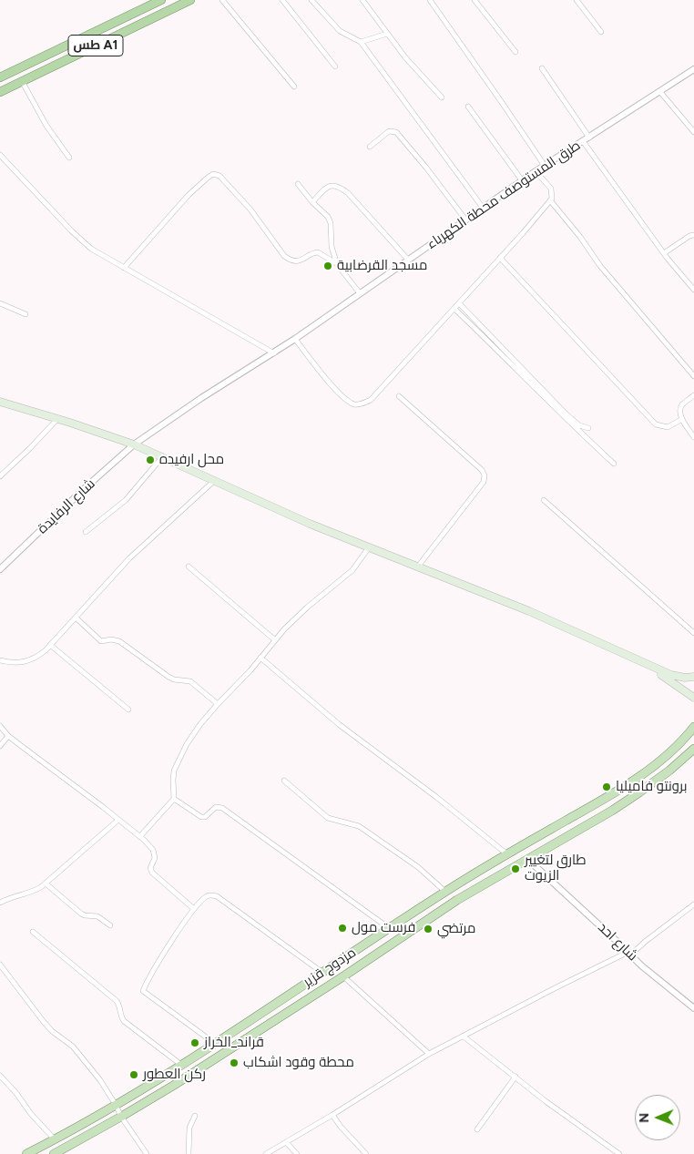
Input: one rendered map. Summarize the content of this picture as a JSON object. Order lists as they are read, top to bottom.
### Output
{
  "streets": {
    "highway": ["طس A1"],
    "main road": ["مزدوج قزير"],
    "street": ["طرق المستوصف محطة الكهرباء", "شارع الرفايدة", "شارع احد"]
  },
  "crossings": [
    ["طرق المستوصف محطة الكهرباء", "شارع الرفايدة"],
    ["شارع احد", "مزدوج قزير"]
  ],
  "places": [
    "مسجد القرضابية",
    "محل ارفيده",
    "برونتو فاميليا",
    "طارق لتغيير الزيوت",
    "فرست مول",
    "مرتضي",
    "قراند_الخراز",
    "محطة وقود اشكاب",
    "ركن العطور"
  ],
  "north": "left"
}
